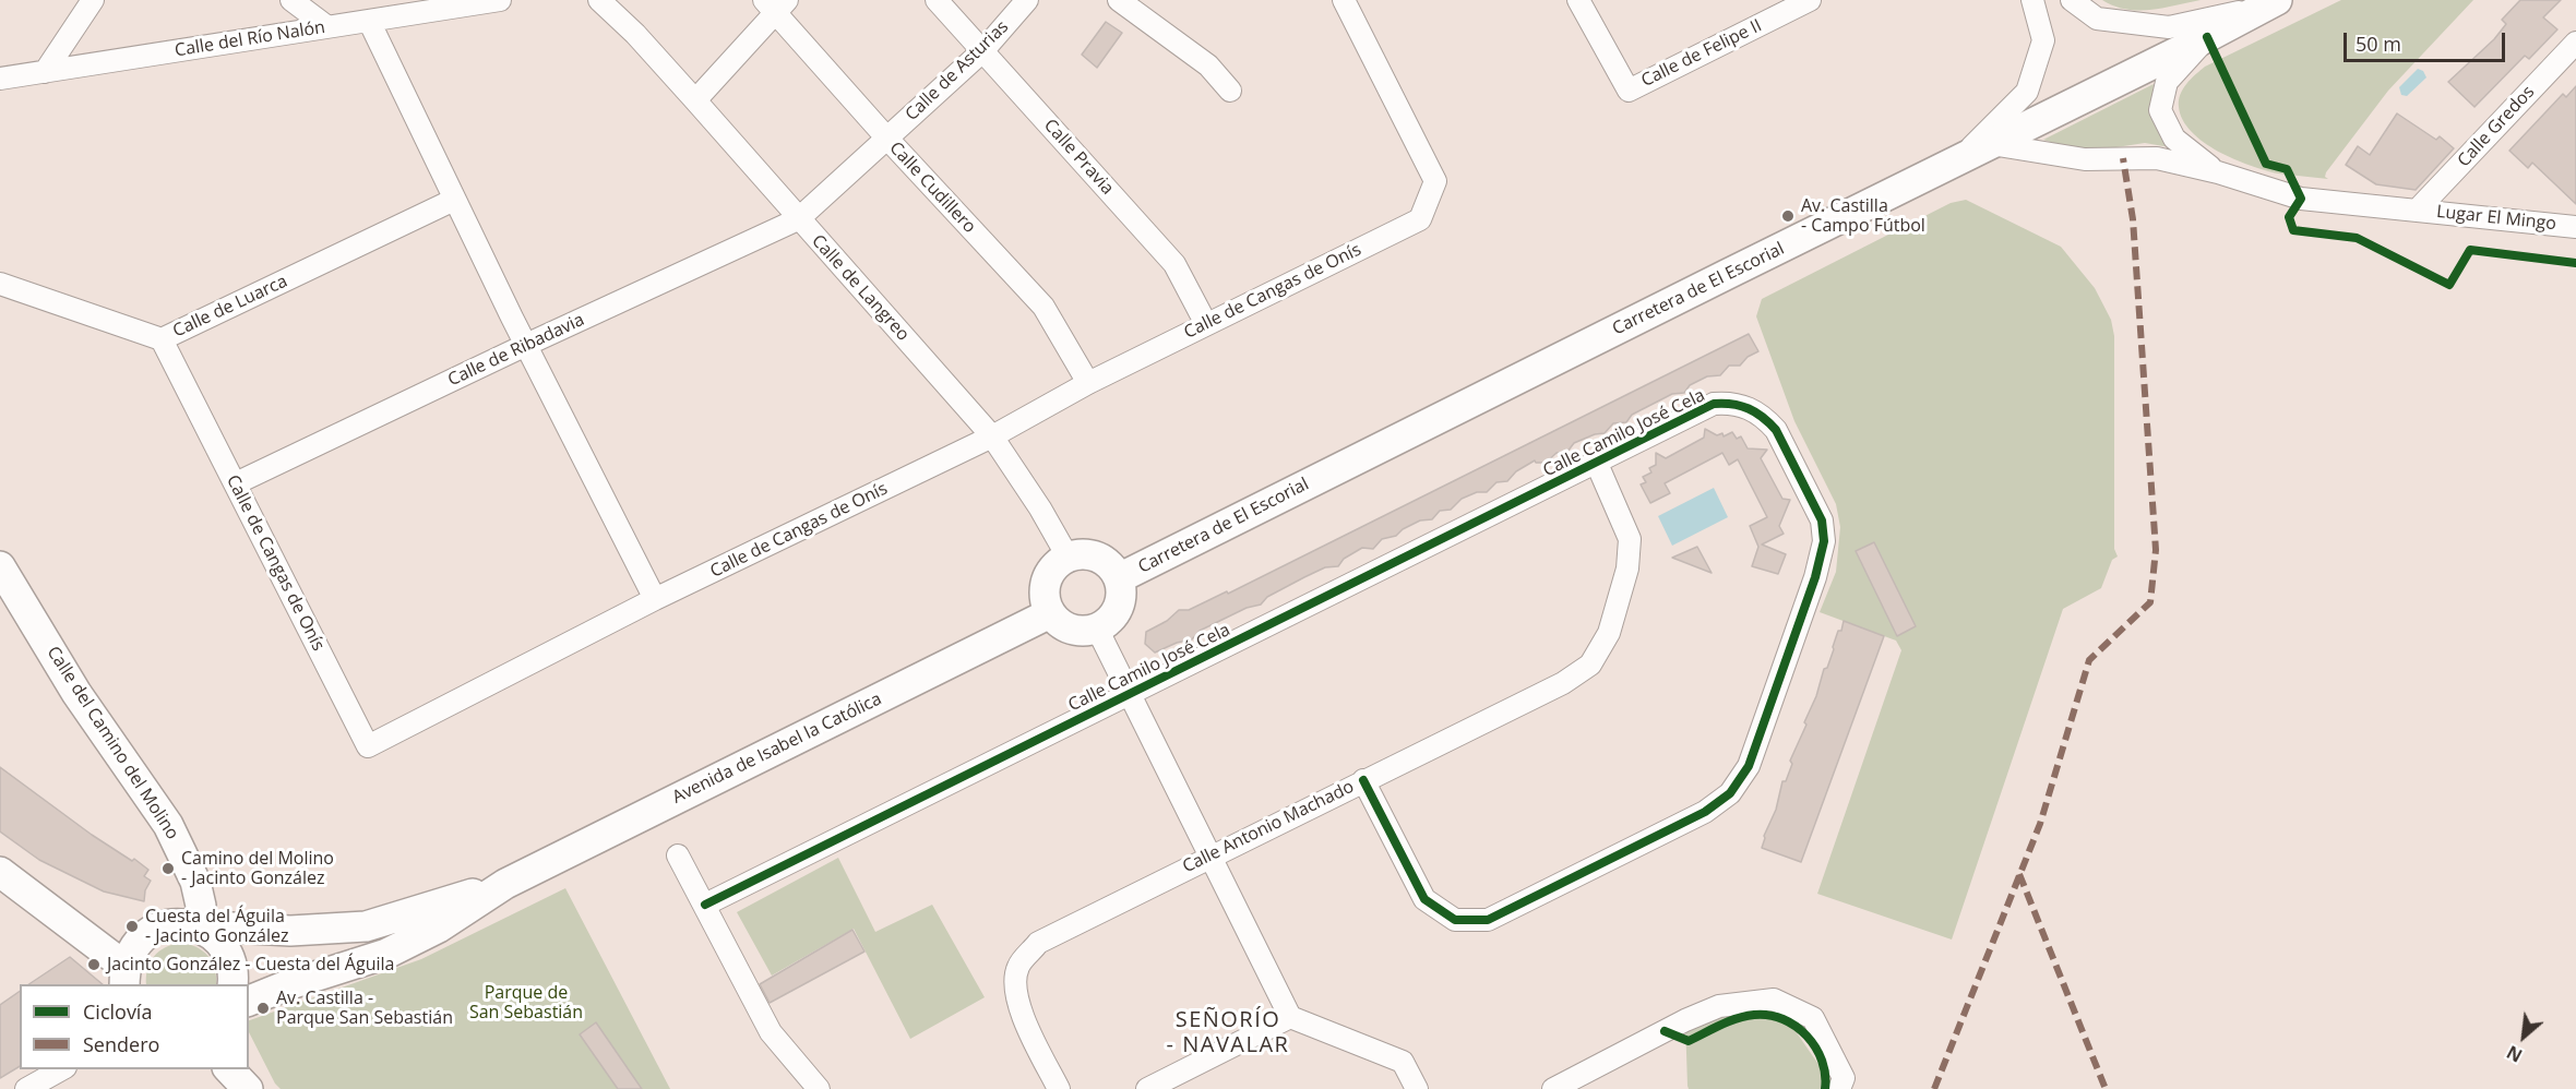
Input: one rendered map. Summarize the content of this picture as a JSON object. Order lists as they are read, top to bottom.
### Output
{
  "streets": {
    "street": [
      "Calle del Río Nalón",
      "Calle de Felipe II",
      "Calle de Asturias",
      "Calle Gredos",
      "Calle Pravia",
      "Calle Cudillero",
      "Lugar El Mingo",
      "Calle de Langreo",
      "Carretera de El Escorial",
      "Calle de Cangas de Onís",
      "Calle de Luarca",
      "Calle de Ribadavia",
      "Calle Camilo José Cela",
      "Calle del Camino del Molino",
      "Avenida de Isabel la Católica",
      "Calle Antonio Machado"
    ]
  },
  "crossings": [
    ["Calle de Asturias", "Calle Pravia"],
    ["Calle de Asturias", "Calle Cudillero"],
    ["Calle de Asturias", "Calle de Langreo"],
    ["Calle de Asturias", "Calle de Ribadavia"],
    ["Calle Gredos", "Lugar El Mingo"],
    ["Calle Pravia", "Calle de Cangas de Onís"],
    ["Calle Cudillero", "Calle de Cangas de Onís"],
    ["Lugar El Mingo", "Carretera de El Escorial"],
    ["Calle de Langreo", "Carretera de El Escorial"],
    ["Calle de Langreo", "Calle de Cangas de Onís"],
    ["Calle de Langreo", "Calle de Ribadavia"],
    ["Calle de Langreo", "Avenida de Isabel la Católica"],
    ["Carretera de El Escorial", "Avenida de Isabel la Católica"],
    ["Calle de Cangas de Onís", "Calle de Luarca"],
    ["Calle de Cangas de Onís", "Calle de Ribadavia"],
    ["Calle Camilo José Cela", "Calle Antonio Machado"],
    ["Calle del Camino del Molino", "Avenida de Isabel la Católica"]
  ],
  "districts": ["SEÑORÍO - NAVALAR"],
  "parks": ["Parque de San Sebastián"],
  "places": [
    "Av. Castilla - Campo Fútbol",
    "Camino del Molino - Jacinto González",
    "Cuesta del Águila - Jacinto González",
    "Jacinto González - Cuesta del Águila",
    "Av. Castilla - Parque San Sebastián"
  ],
  "legend": ["Ciclovía", "Sendero"],
  "scale_bar": "50 m",
  "north": "bottom left"
}
